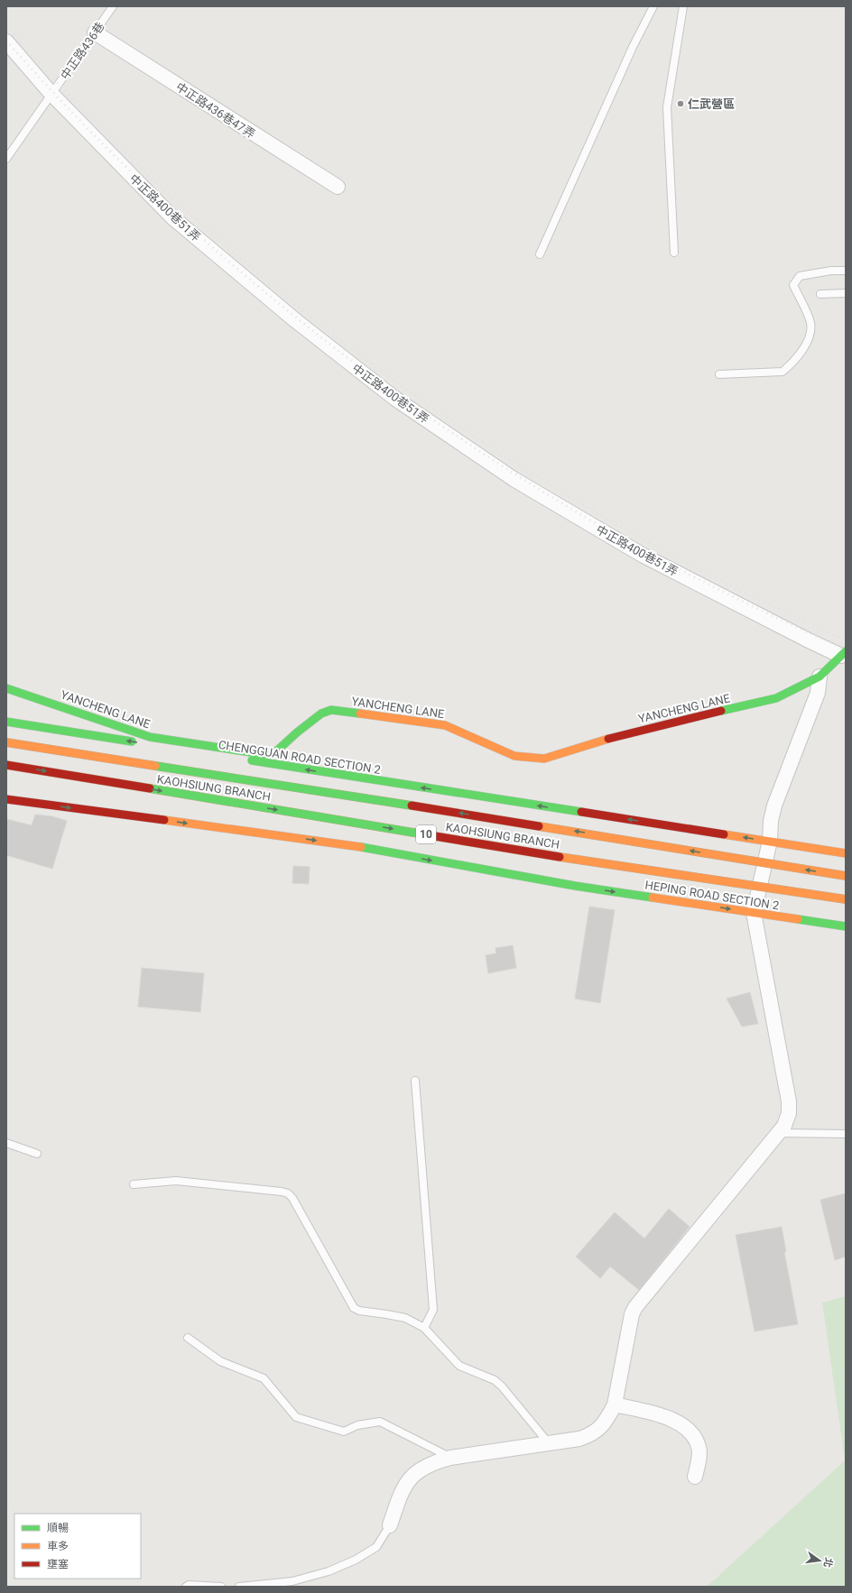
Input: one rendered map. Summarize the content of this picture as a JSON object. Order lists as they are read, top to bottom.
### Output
{
  "streets": {
    "main road": [
      "YANCHENG LANE",
      "CHENGGUAN ROAD SECTION 2",
      "KAOHSIUNG BRANCH",
      "10",
      "HEPING ROAD SECTION 2"
    ],
    "street": ["中正路436巷47弄", "中正路400巷51弄"],
    "lane": ["中正路436巷"]
  },
  "crossings": [
    ["中正路436巷", "中正路436巷47弄"],
    ["中正路436巷", "中正路400巷51弄"],
    ["中正路400巷51弄", "YANCHENG LANE"]
  ],
  "one_way": ["CHENGGUAN ROAD SECTION 2", "HEPING ROAD SECTION 2"],
  "places": ["仁武營區"],
  "legend": ["順暢", "車多", "壅塞"],
  "north": "right"
}
